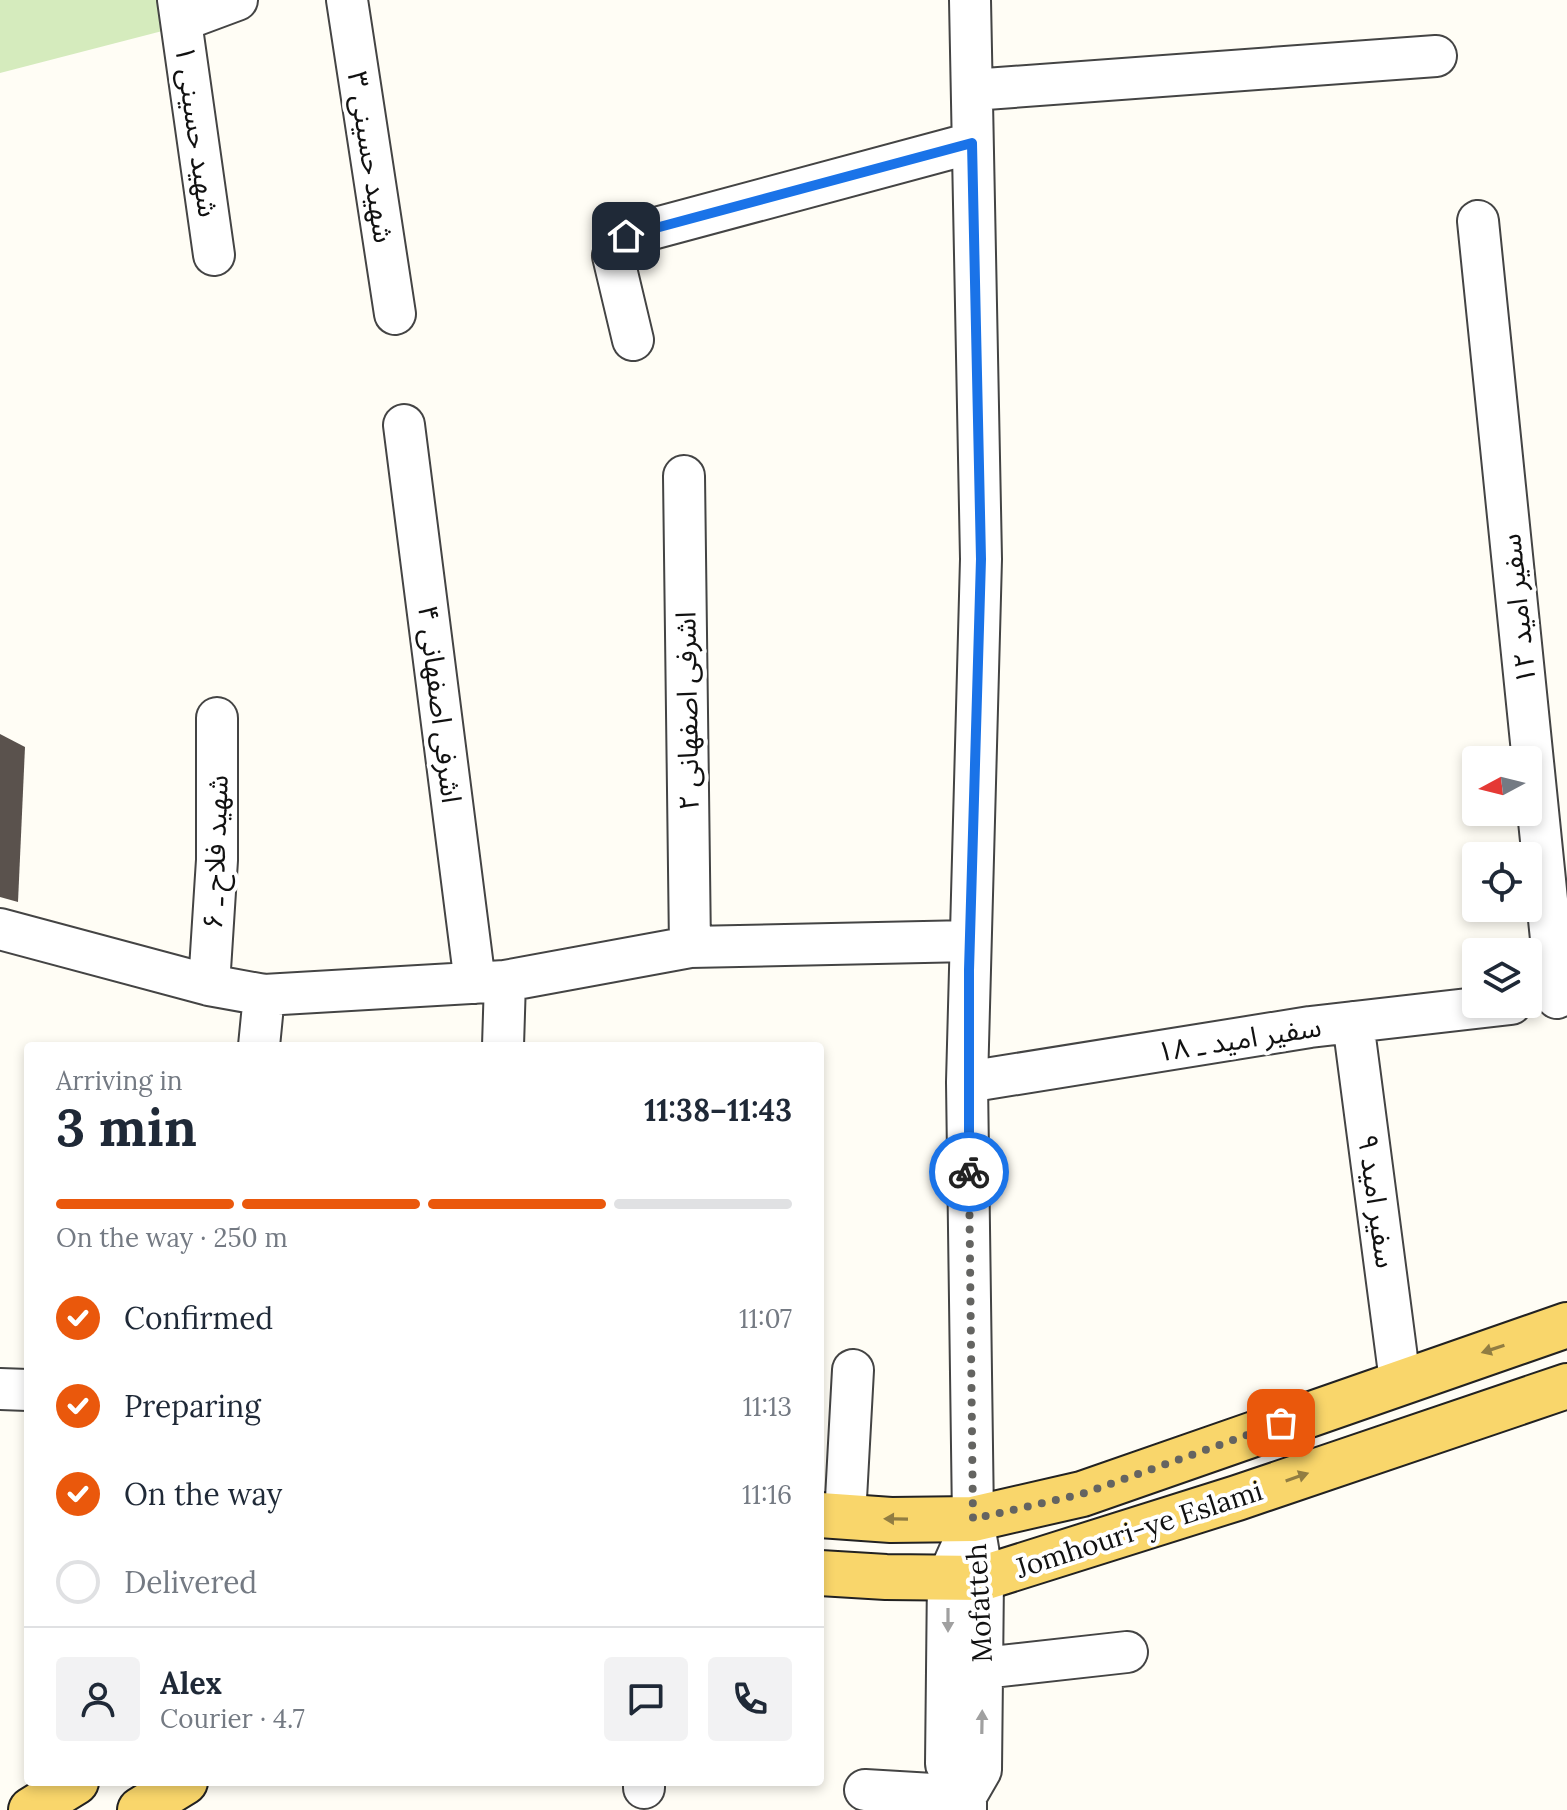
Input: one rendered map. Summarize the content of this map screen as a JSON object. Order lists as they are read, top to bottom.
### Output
{
  "streets": {
    "main road": ["Jomhouri-ye Eslami"],
    "street": [
      "شهید حسینی ۱",
      "شهید حسینی ۳",
      "سفیر امید ۱۲",
      "اشرفی اصفهانی ۴",
      "اشرفی اصفهانی ۲",
      "شهید فلاح ـ ۶",
      "سفیر امید ـ ۱۸",
      "سفیر امید ۹",
      "Mofatteh"
    ]
  },
  "crossings": [
    ["سفیر امید ـ ۱۸", "سفیر امید ۹"],
    ["سفیر امید ـ ۱۸", "Mofatteh"],
    ["سفیر امید ۹", "Jomhouri-ye Eslami"],
    ["Jomhouri-ye Eslami", "Mofatteh"]
  ],
  "north": "left",
  "page": {
    "heading": ["3 min", "Arriving in", "11:38–11:43"],
    "panel": ["Alex", "Courier · 4.7"],
    "bar": "On the way · 250 m",
    "list": [
      ["Confirmed", "11:07"],
      ["Preparing", "11:13"],
      ["On the way", "11:16"],
      "Delivered"
    ]
  }
}
